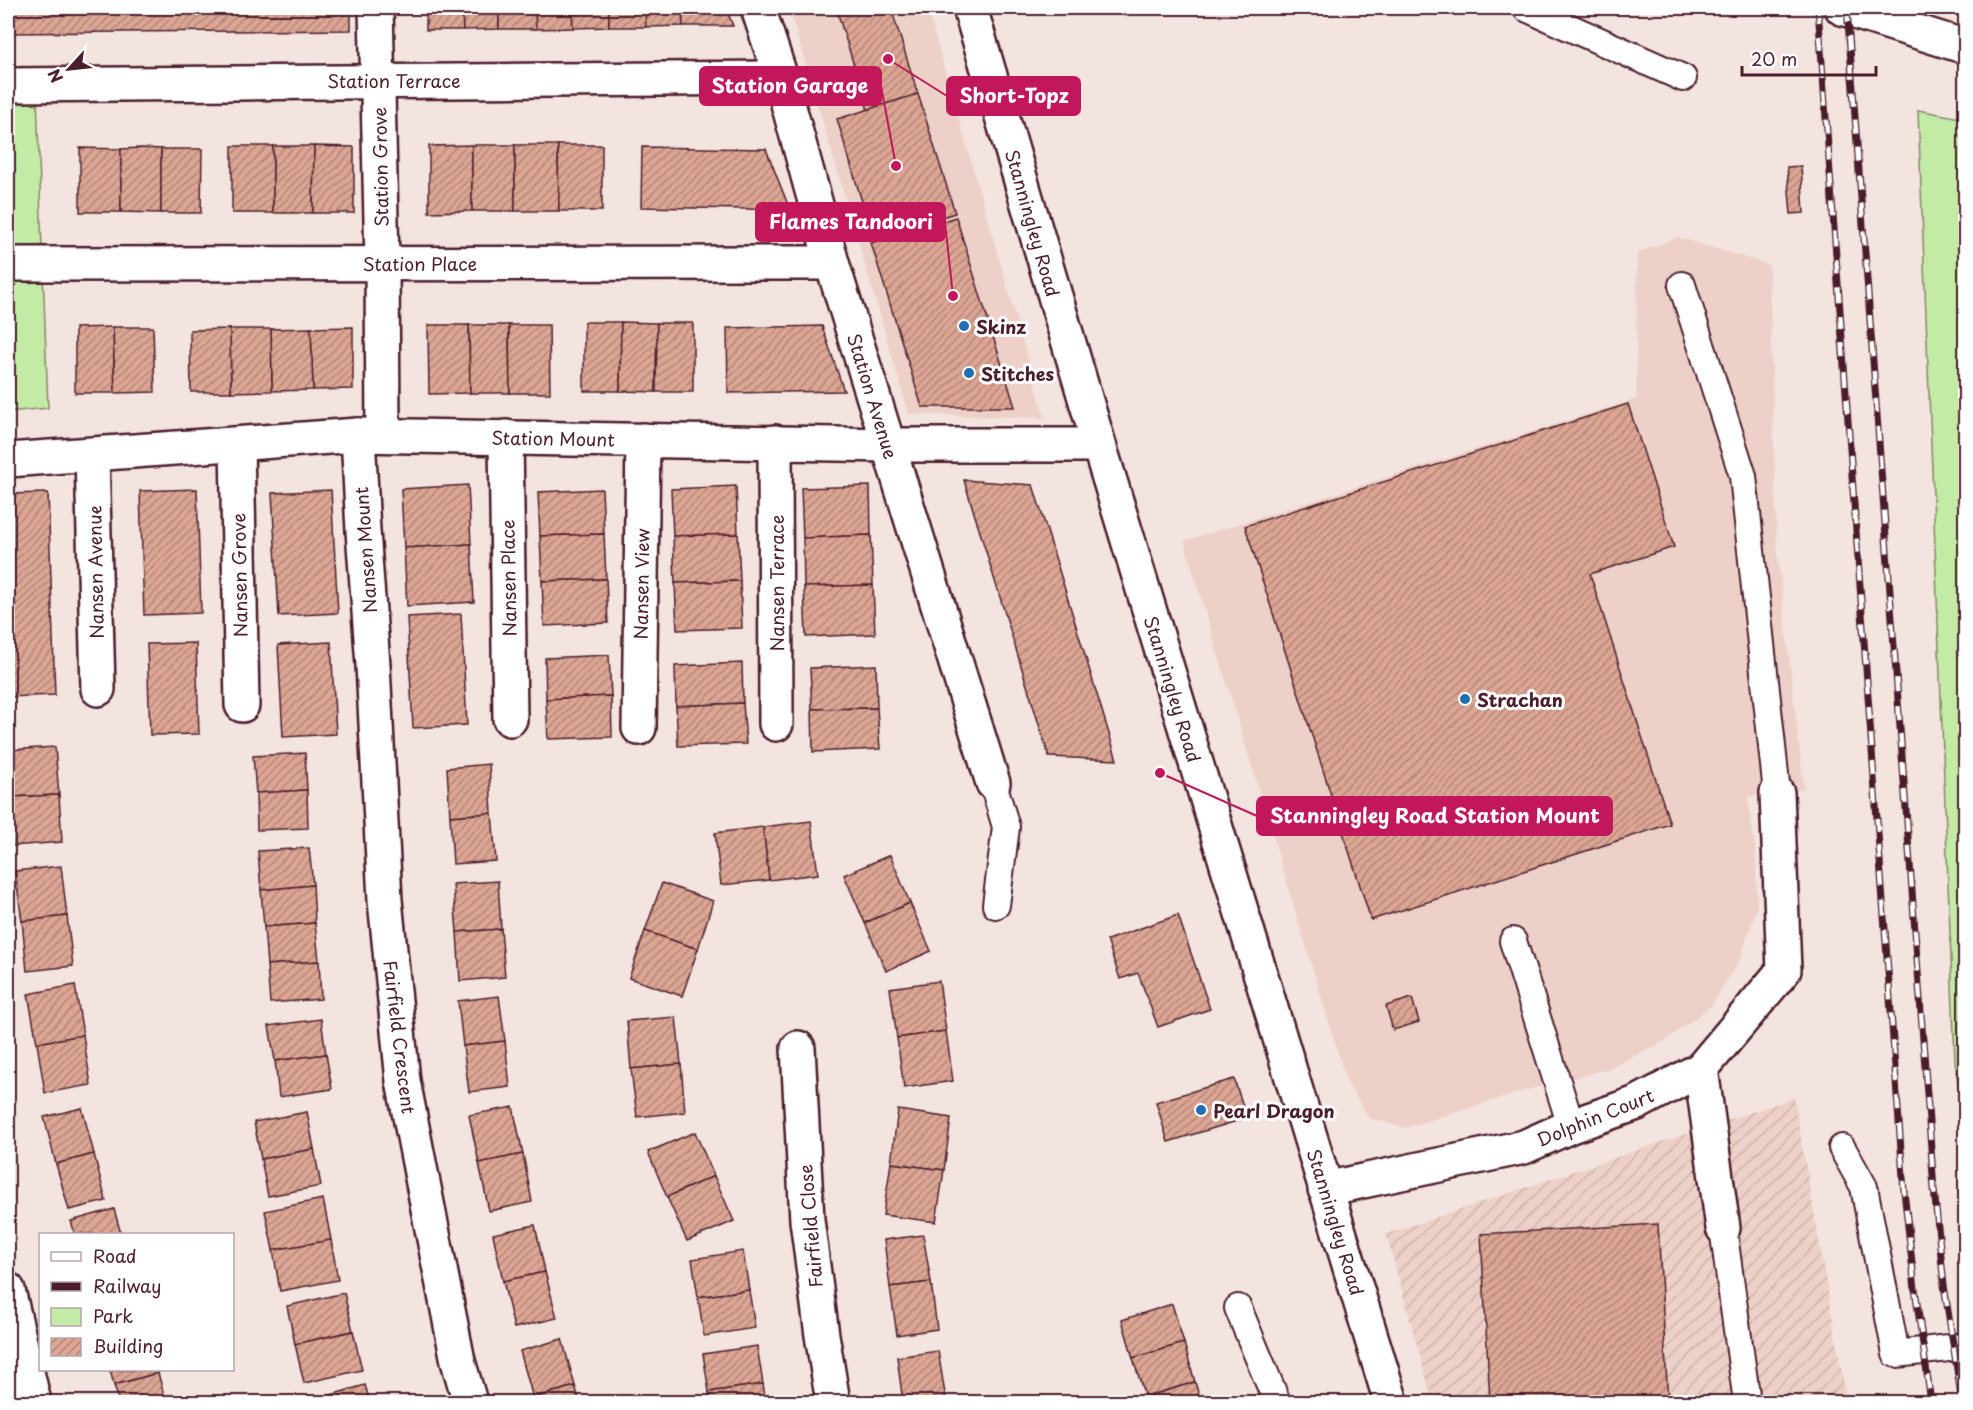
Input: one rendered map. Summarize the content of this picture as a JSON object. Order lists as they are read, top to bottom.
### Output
{
  "streets": {
    "street": [
      "Station Terrace",
      "Station Grove",
      "Stanningley Road",
      "Station Place",
      "Station Avenue",
      "Station Mount",
      "Nansen Mount",
      "Nansen Avenue",
      "Nansen Grove",
      "Nansen Place",
      "Nansen Terrace",
      "Nansen View",
      "Fairfield Crescent",
      "Dolphin Court",
      "Fairfield Close"
    ]
  },
  "crossings": [
    ["Station Terrace", "Station Grove"],
    ["Station Terrace", "Station Avenue"],
    ["Station Grove", "Station Place"],
    ["Station Grove", "Station Mount"],
    ["Station Grove", "Nansen Mount"],
    ["Stanningley Road", "Station Mount"],
    ["Stanningley Road", "Dolphin Court"],
    ["Station Place", "Station Avenue"],
    ["Station Avenue", "Station Mount"],
    ["Station Mount", "Nansen Mount"],
    ["Station Mount", "Nansen Avenue"],
    ["Station Mount", "Nansen Grove"],
    ["Station Mount", "Nansen Place"],
    ["Station Mount", "Nansen Terrace"],
    ["Station Mount", "Nansen View"],
    ["Nansen Mount", "Fairfield Crescent"]
  ],
  "places": [
    "Short-Topz",
    "Station Garage",
    "Flames Tandoori",
    "Skinz",
    "Stitches",
    "Strachan",
    "Stanningley Road Station Mount",
    "Pearl Dragon"
  ],
  "legend": [
    "Road",
    "Railway",
    "Park",
    "Building"
  ],
  "scale_bar": "20 m",
  "north": "bottom left"
}
